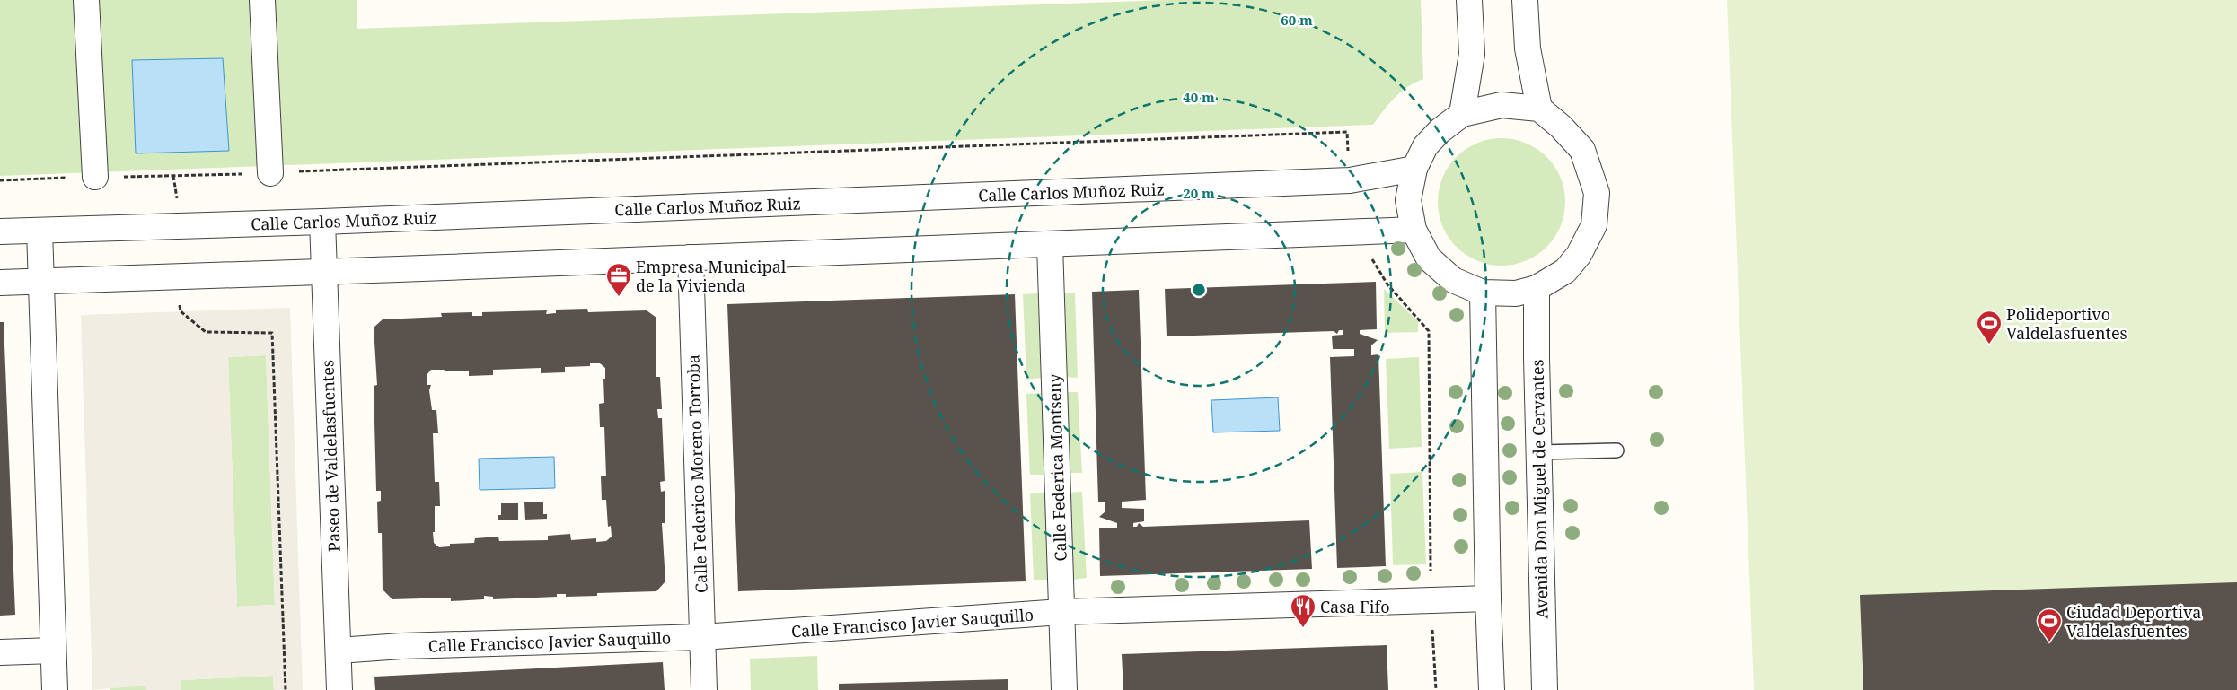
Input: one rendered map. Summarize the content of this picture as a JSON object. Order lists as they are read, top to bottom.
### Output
{
  "streets": {
    "street": [
      "Calle Carlos Muñoz Ruiz",
      "Paseo de Valdelasfuentes",
      "Calle Federica Montseny",
      "Calle Federico Moreno Torroba",
      "Avenida Don Miguel de Cervantes",
      "Calle Francisco Javier Sauquillo"
    ]
  },
  "crossings": [
    ["Calle Carlos Muñoz Ruiz", "Paseo de Valdelasfuentes"],
    ["Paseo de Valdelasfuentes", "Calle Francisco Javier Sauquillo"],
    ["Calle Federica Montseny", "Calle Francisco Javier Sauquillo"],
    ["Calle Federico Moreno Torroba", "Calle Francisco Javier Sauquillo"]
  ],
  "places": {
    "office": ["Empresa Municipal de la Vivienda"],
    "sports": ["Polideportivo Valdelasfuentes", "Ciudad Deportiva Valdelasfuentes"],
    "restaurant": ["Casa Fifo"]
  },
  "rings": ["60 m", "40 m", "20 m"]
}
